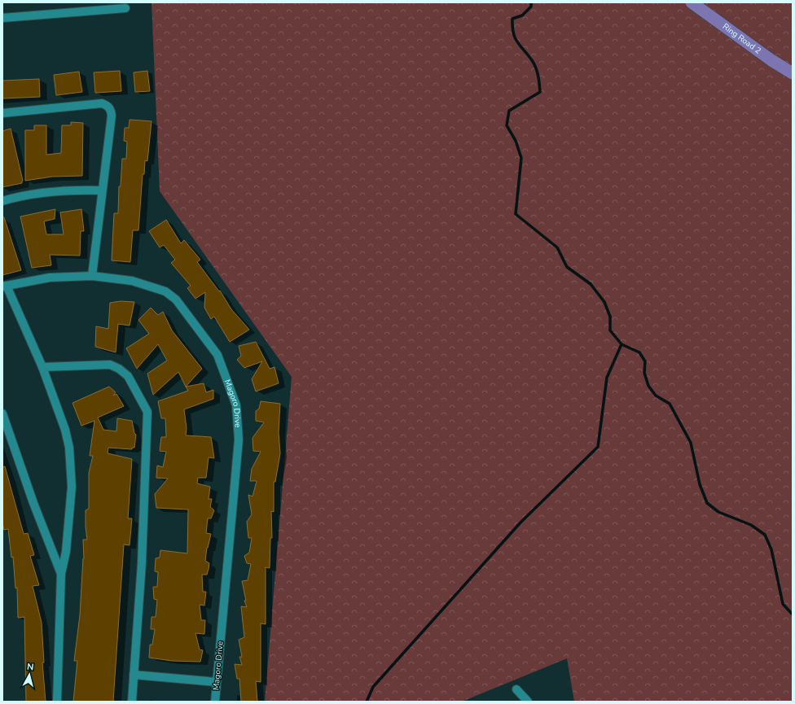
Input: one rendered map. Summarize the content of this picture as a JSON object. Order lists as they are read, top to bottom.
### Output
{
  "streets": {
    "main road": ["Ring Road 2"],
    "street": ["Magoro Drive"]
  },
  "north": "top"
}
